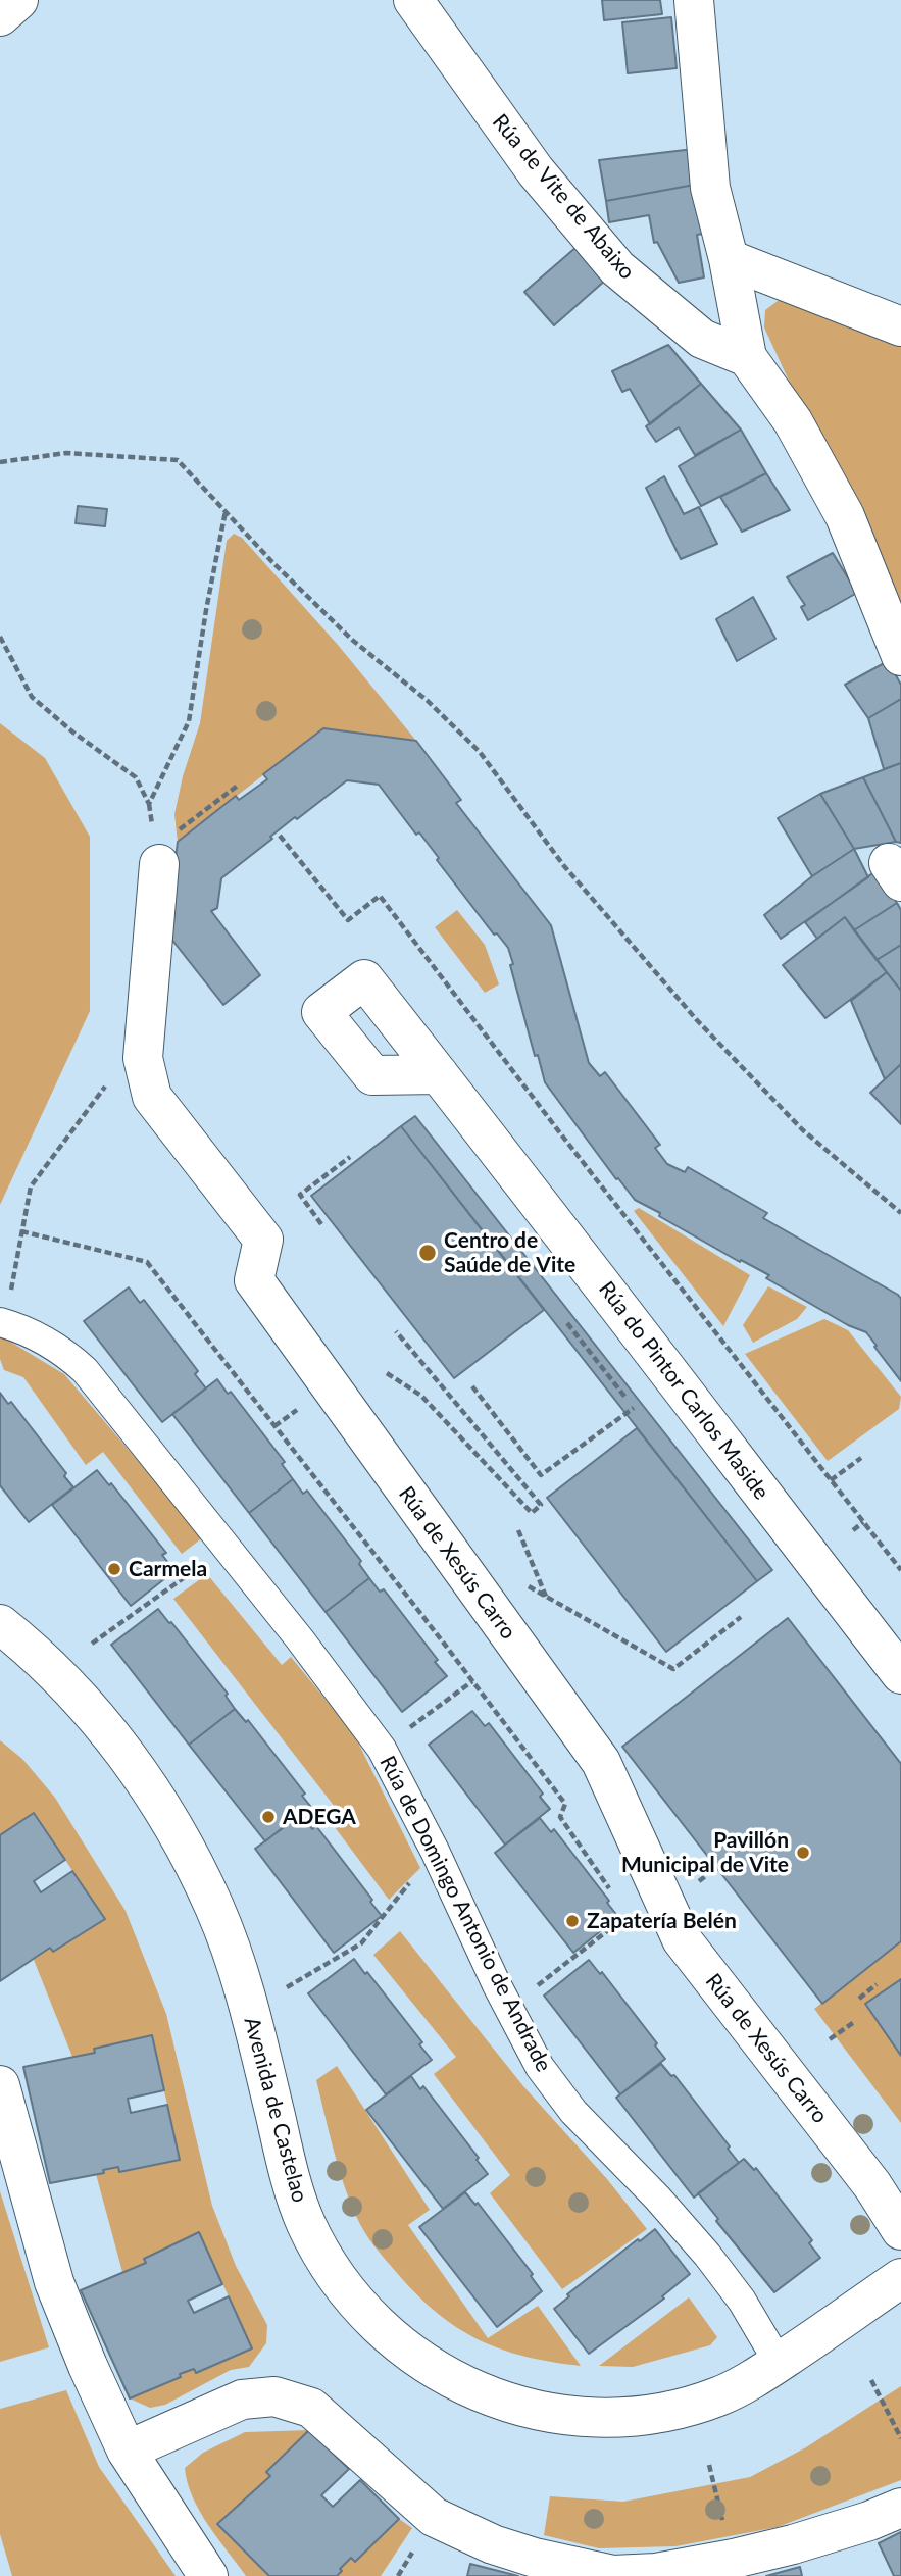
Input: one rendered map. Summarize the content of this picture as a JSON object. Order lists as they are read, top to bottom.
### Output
{
  "streets": {
    "street": [
      "Rúa de Vite de Abaixo",
      "Rúa do Pintor Carlos Maside",
      "Rúa de Xesús Carro",
      "Rúa de Domingo Antonio de Andrade",
      "Avenida de Castelao"
    ]
  },
  "crossings": [
    ["Rúa de Domingo Antonio de Andrade", "Avenida de Castelao"]
  ],
  "places": [
    "Centro de Saúde de Vite",
    "Carmela",
    "ADEGA",
    "Pavillón Municipal de Vite",
    "Zapatería Belén"
  ]
}
